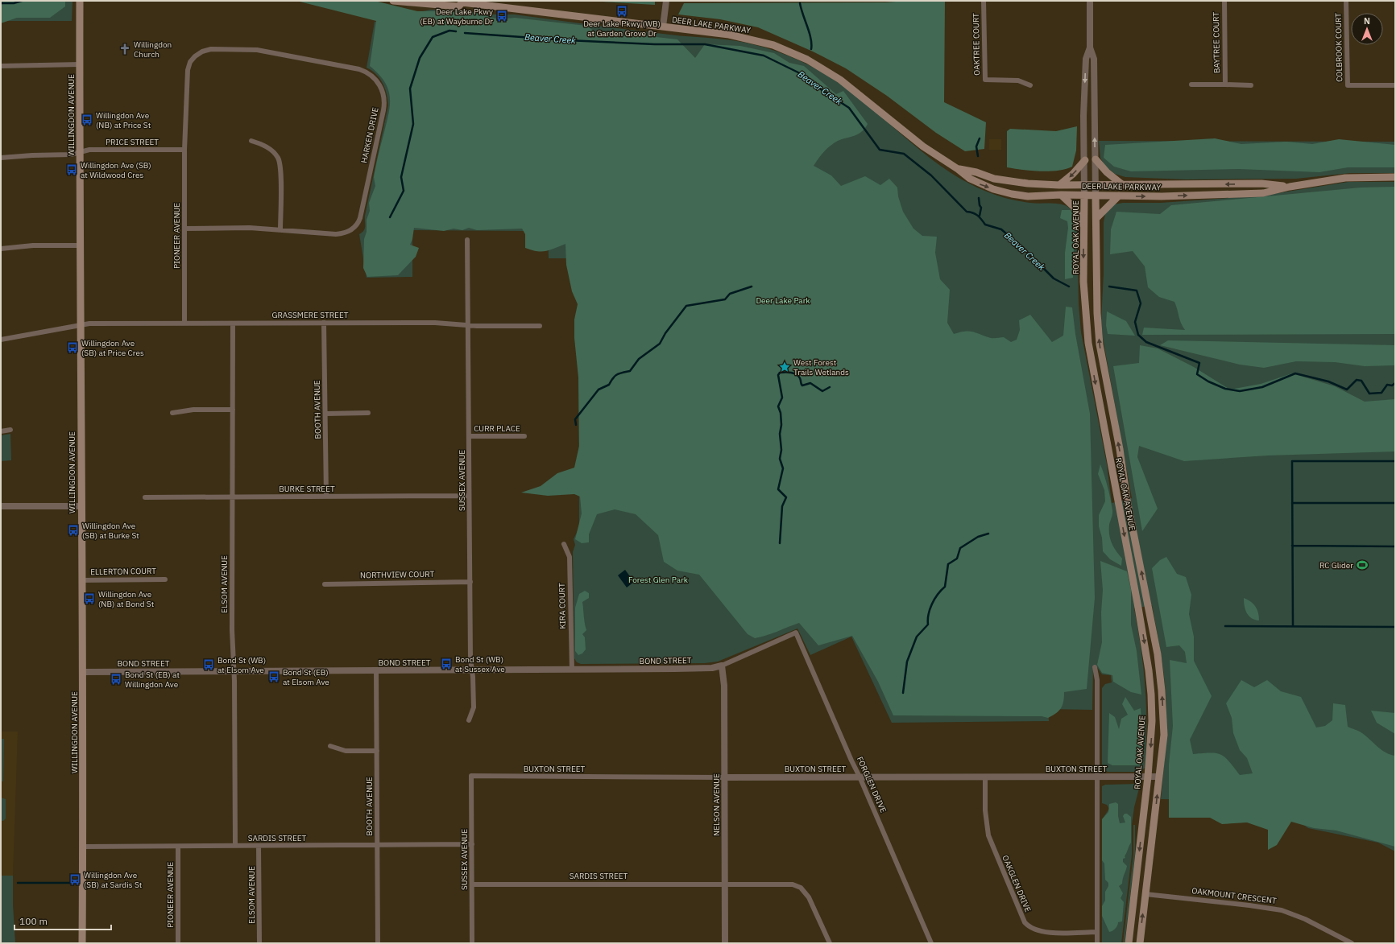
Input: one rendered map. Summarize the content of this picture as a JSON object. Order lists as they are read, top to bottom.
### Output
{
  "streets": {
    "main road": ["DEER LAKE PARKWAY", "WILLINGDON AVENUE", "ROYAL OAK AVENUE"],
    "street": [
      "BAYTREE COURT",
      "OAKTREE COURT",
      "COLBROOK COURT",
      "HARKEN DRIVE",
      "PRICE STREET",
      "PIONEER AVENUE",
      "GRASSMERE STREET",
      "BOOTH AVENUE",
      "CURR PLACE",
      "SUSSEX AVENUE",
      "BURKE STREET",
      "ELLERTON COURT",
      "NORTHVIEW COURT",
      "ELSOM AVENUE",
      "KIRA COURT",
      "BOND STREET",
      "BUXTON STREET",
      "FORGLEN DRIVE",
      "NELSON AVENUE",
      "SARDIS STREET",
      "OAKGLEN DRIVE",
      "OAKMOUNT CRESCENT"
    ]
  },
  "crossings": [
    ["DEER LAKE PARKWAY", "ROYAL OAK AVENUE"],
    ["WILLINGDON AVENUE", "PRICE STREET"],
    ["WILLINGDON AVENUE", "GRASSMERE STREET"],
    ["WILLINGDON AVENUE", "ELLERTON COURT"],
    ["WILLINGDON AVENUE", "BOND STREET"],
    ["WILLINGDON AVENUE", "SARDIS STREET"],
    ["HARKEN DRIVE", "PRICE STREET"],
    ["HARKEN DRIVE", "PIONEER AVENUE"],
    ["PRICE STREET", "PIONEER AVENUE"],
    ["PIONEER AVENUE", "GRASSMERE STREET"],
    ["PIONEER AVENUE", "SARDIS STREET"],
    ["ROYAL OAK AVENUE", "BUXTON STREET"],
    ["ROYAL OAK AVENUE", "OAKMOUNT CRESCENT"],
    ["GRASSMERE STREET", "BOOTH AVENUE"],
    ["GRASSMERE STREET", "SUSSEX AVENUE"],
    ["GRASSMERE STREET", "ELSOM AVENUE"],
    ["BOOTH AVENUE", "BURKE STREET"],
    ["BOOTH AVENUE", "BOND STREET"],
    ["BOOTH AVENUE", "SARDIS STREET"],
    ["CURR PLACE", "SUSSEX AVENUE"],
    ["SUSSEX AVENUE", "BURKE STREET"],
    ["SUSSEX AVENUE", "NORTHVIEW COURT"],
    ["SUSSEX AVENUE", "BOND STREET"],
    ["SUSSEX AVENUE", "BUXTON STREET"],
    ["SUSSEX AVENUE", "SARDIS STREET"],
    ["BURKE STREET", "ELSOM AVENUE"],
    ["ELSOM AVENUE", "BOND STREET"],
    ["ELSOM AVENUE", "SARDIS STREET"],
    ["KIRA COURT", "BOND STREET"],
    ["BOND STREET", "FORGLEN DRIVE"],
    ["BOND STREET", "NELSON AVENUE"],
    ["BUXTON STREET", "FORGLEN DRIVE"],
    ["BUXTON STREET", "NELSON AVENUE"],
    ["BUXTON STREET", "OAKGLEN DRIVE"],
    ["NELSON AVENUE", "SARDIS STREET"]
  ],
  "water": ["Beaver Creek"],
  "parks": ["Deer Lake Park", "Forest Glen Park"],
  "places": {
    "bus stop": [
      "Deer Lake Pkwy (WB) at Garden Grove Dr",
      "Deer Lake Pkwy (EB) at Wayburne Dr",
      "Willingdon Ave (NB) at Price St",
      "Willingdon Ave (SB) at Wildwood Cres",
      "Willingdon Ave (SB) at Price Cres",
      "Willingdon Ave (SB) at Burke St",
      "Willingdon Ave (NB) at Bond St",
      "Bond St (WB) at Sussex Ave",
      "Bond St (WB) at Elsom Ave",
      "Bond St (EB) at Elsom Ave",
      "Bond St (EB) at Willingdon Ave",
      "Willingdon Ave (SB) at Sardis St"
    ],
    "church": ["Willingdon Church"],
    "place": ["West Forest Trails Wetlands"],
    "sports": ["RC Glider"]
  },
  "scale_bar": "100 m",
  "north": "top"
}
